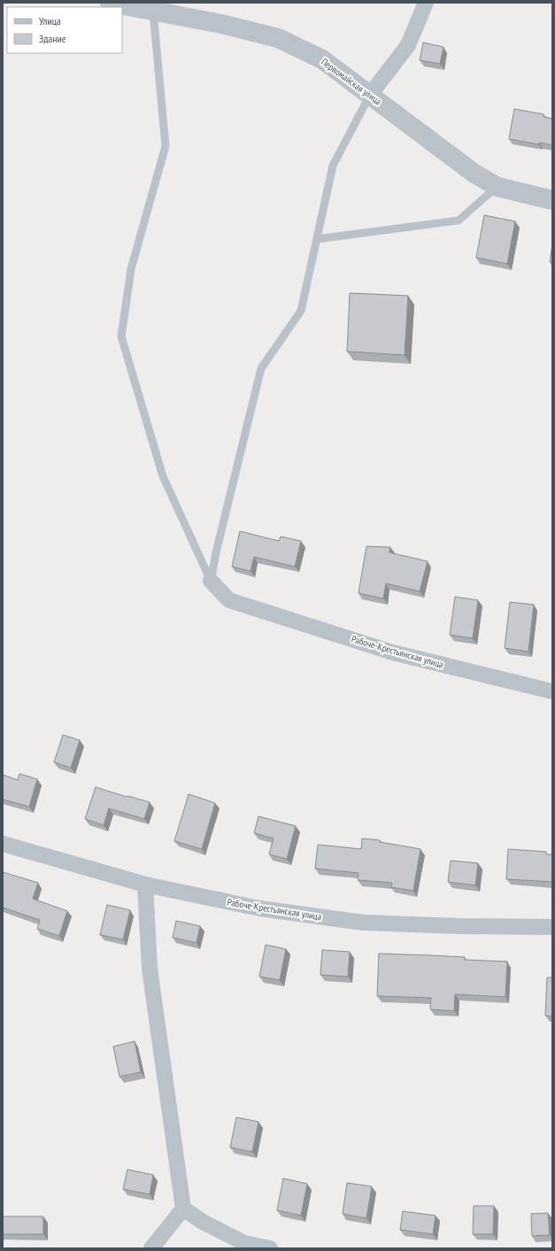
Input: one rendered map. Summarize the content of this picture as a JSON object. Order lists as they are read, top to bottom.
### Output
{
  "streets": {
    "street": ["Первомайская улица", "Рабоче-Крестьянская улица"]
  },
  "legend": ["Улица", "Здание"]
}
